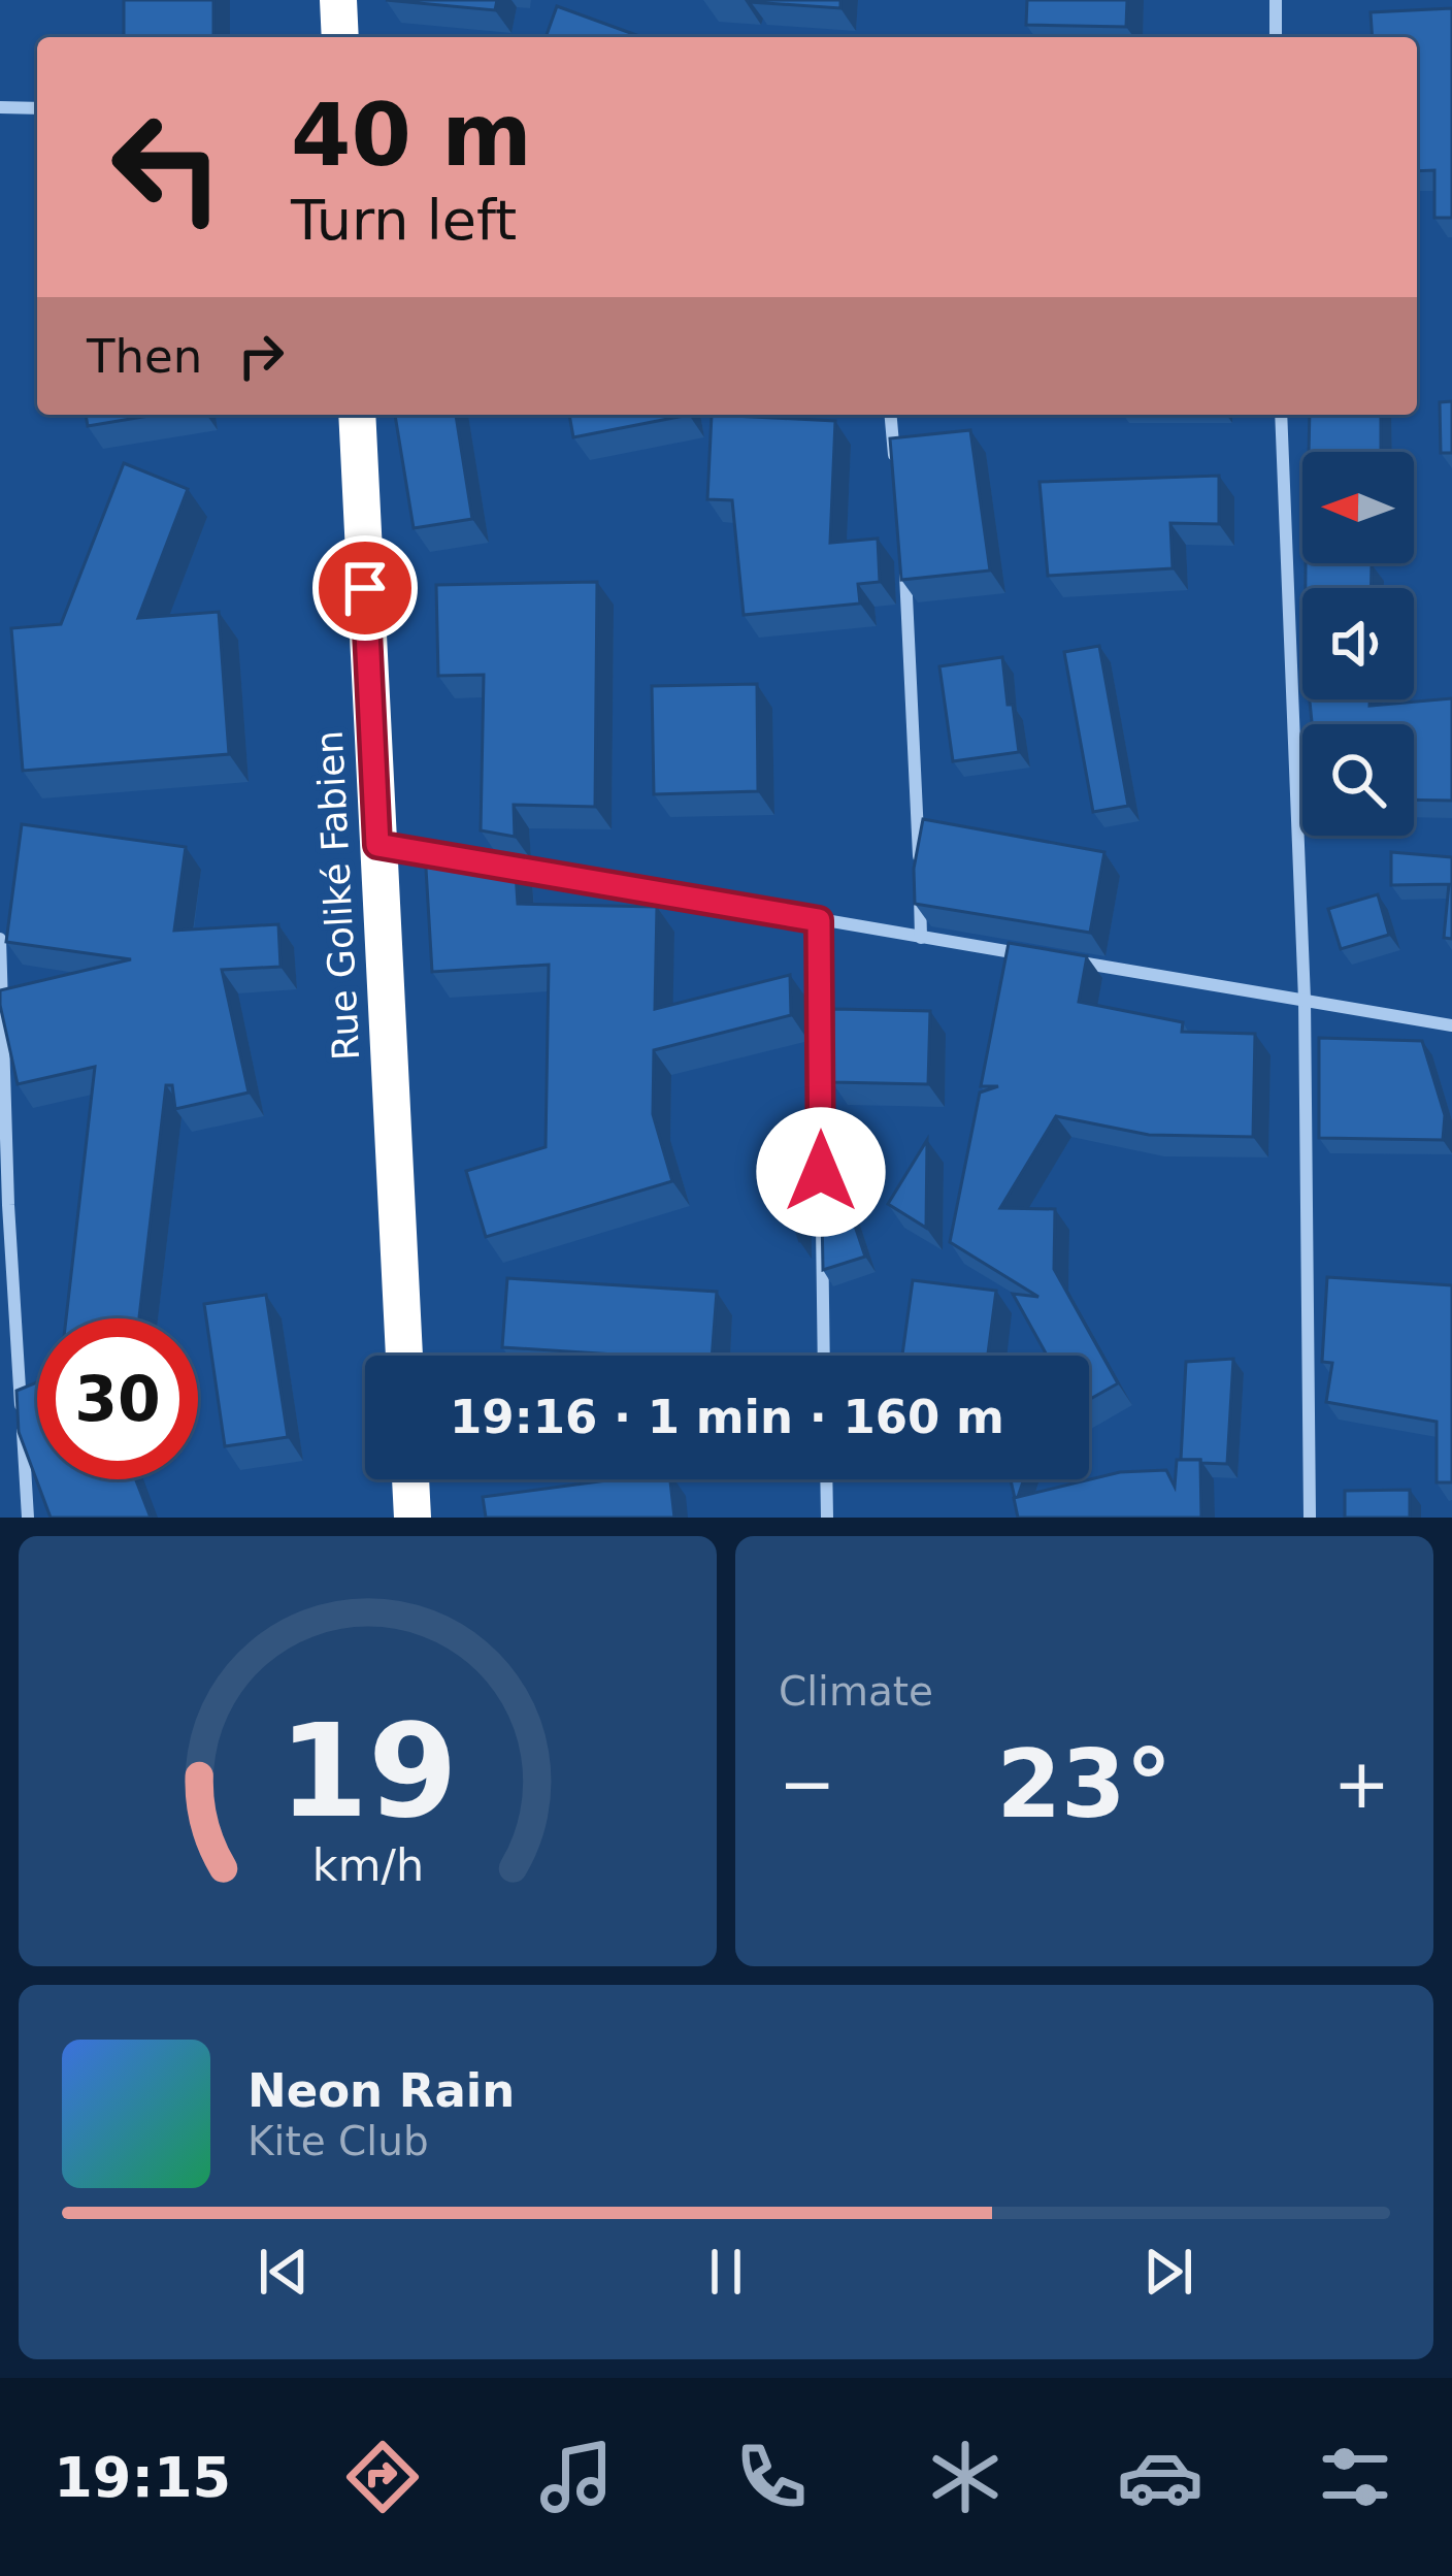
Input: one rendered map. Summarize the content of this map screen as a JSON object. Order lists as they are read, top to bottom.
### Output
{
  "streets": {
    "highway": ["Rue Goliké Fabien"]
  },
  "north": "left",
  "page": {
    "turn": ["40 m", "Turn left"],
    "then": "Then",
    "limit": "30",
    "trip": "19:16 · 1 min · 160 m",
    "tile": "Climate",
    "heat": ["−", "23°", "+"],
    "song": ["Neon Rain", "Kite Club"],
    "tabs": "19:15",
    "gauge": ["19", "km/h"]
  }
}
